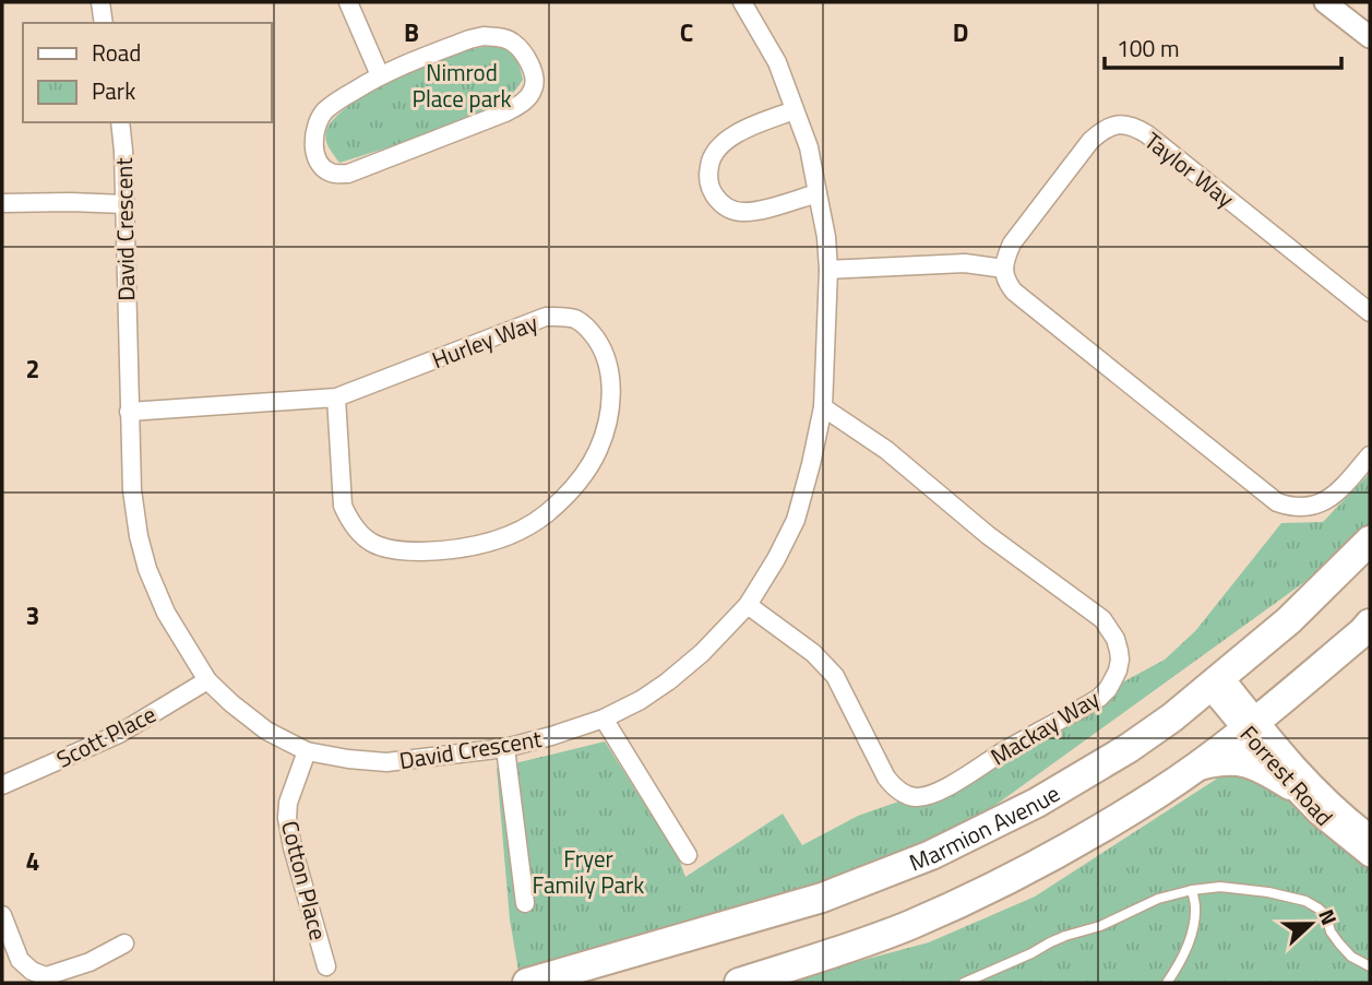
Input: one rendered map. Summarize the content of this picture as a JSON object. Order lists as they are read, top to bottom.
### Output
{
  "streets": {
    "highway": ["Marmion Avenue"],
    "street": [
      "Taylor Way",
      "David Crescent",
      "Hurley Way",
      "Mackay Way",
      "Scott Place",
      "Forrest Road",
      "Cotton Place"
    ]
  },
  "crossings": [
    ["David Crescent", "Hurley Way"],
    ["David Crescent", "Mackay Way"],
    ["David Crescent", "Scott Place"],
    ["David Crescent", "Cotton Place"],
    ["Forrest Road", "Marmion Avenue"]
  ],
  "parks": ["Nimrod Place park", "Fryer Family Park"],
  "legend": ["Road", "Park"],
  "scale_bar": "100 m",
  "north": "right",
  "grid": {
    "columns": ["B", "C", "D"],
    "rows": ["2", "3", "4"]
  }
}
